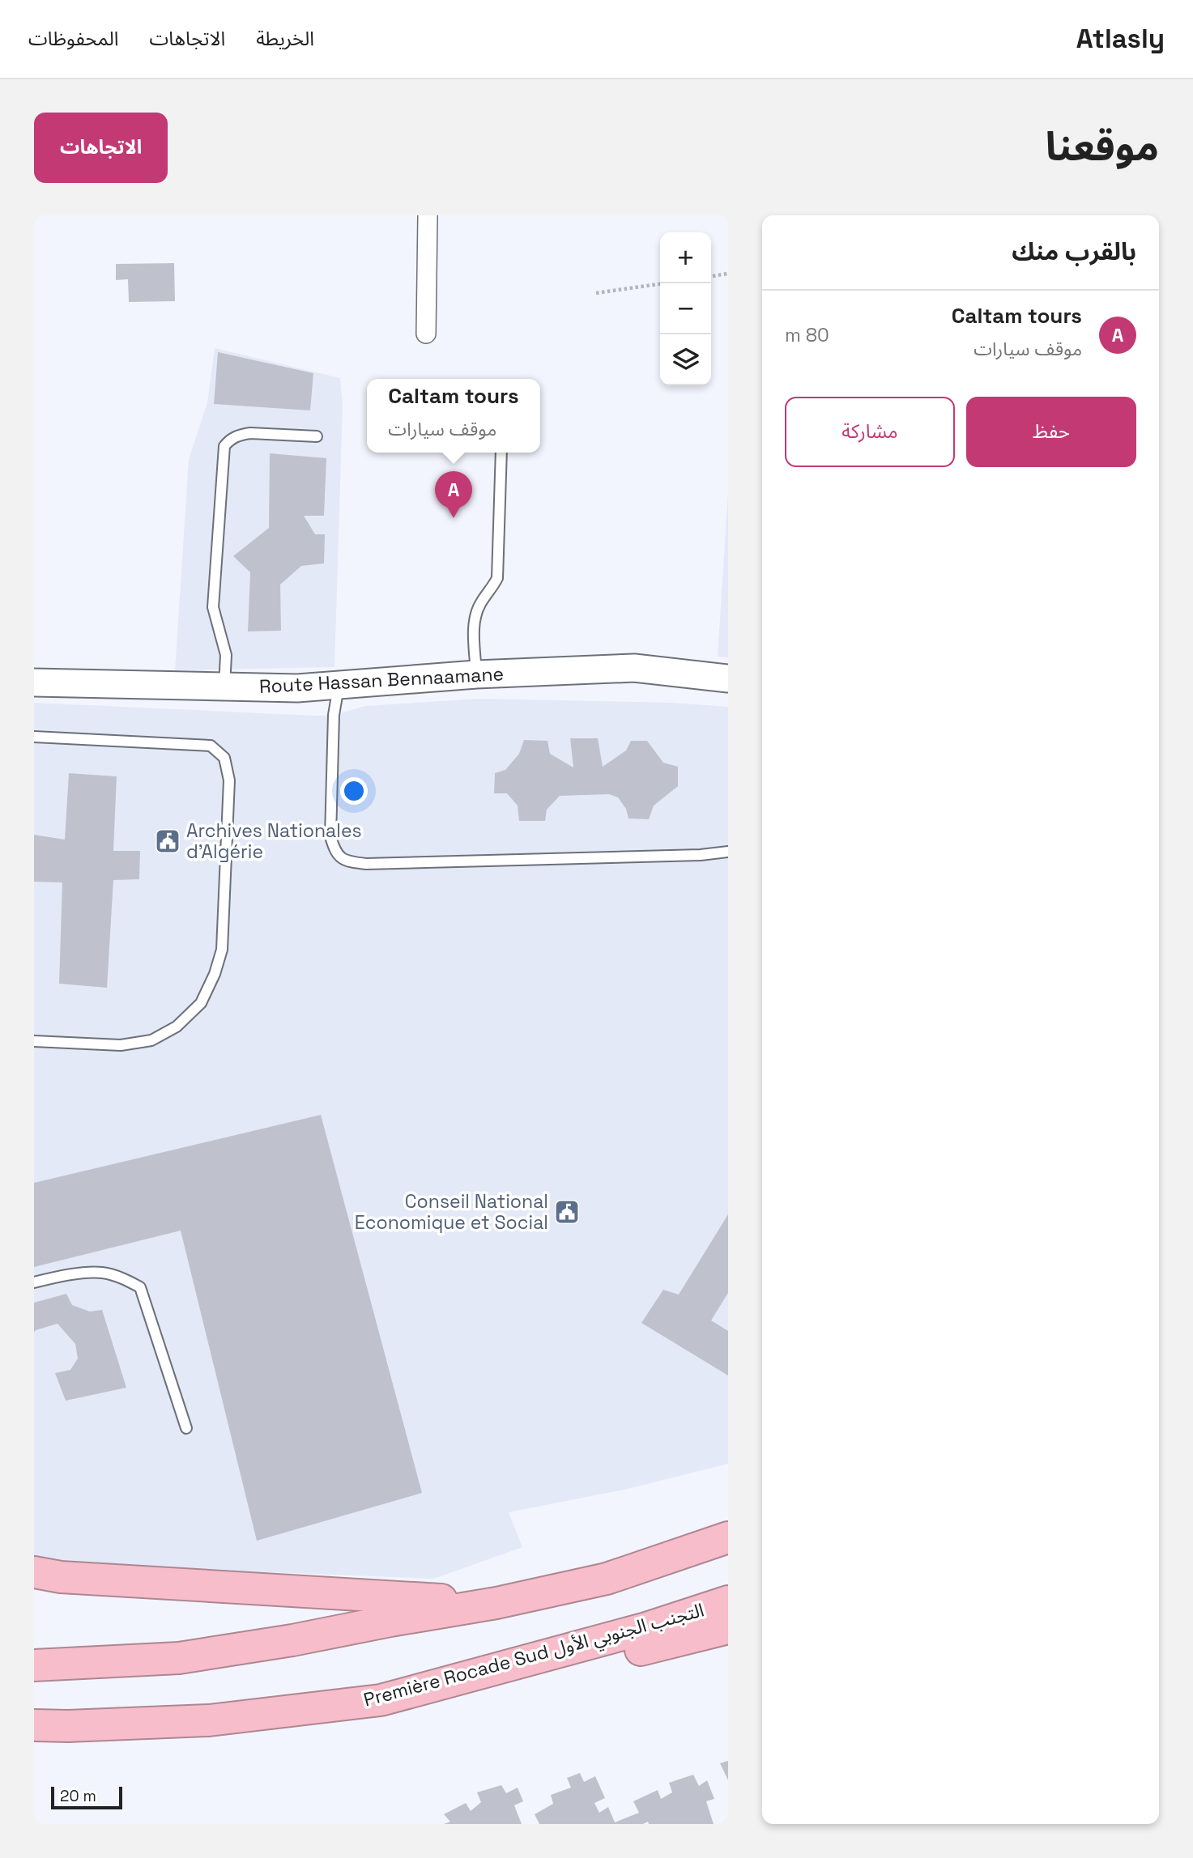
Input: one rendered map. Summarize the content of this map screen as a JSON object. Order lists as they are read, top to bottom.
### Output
{
  "streets": {
    "highway": ["Première Rocade Sud التجنب الجنوبي الأول"],
    "main road": ["Route Hassan Bennaamane"]
  },
  "places": {
    "public building": ["Archives Nationales d'Algérie", "Conseil National Economique et Social"]
  },
  "scale_bar": "20 m",
  "page": {
    "header": "Atlasly",
    "nav": ["الخريطة", "الاتجاهات", "المحفوظات"],
    "title": "موقعنا",
    "buttons": [
      "الاتجاهات",
      ["حفظ", "مشاركة"]
    ],
    "heading": "بالقرب منك",
    "map_buttons": ["+", "−"],
    "list": [
      {
        "mark": "A",
        "name": "Caltam tours",
        "note": "موقف سيارات",
        "value": "80 m"
      }
    ],
    "popup": ["Caltam tours", "موقف سيارات"],
    "pins": "A",
    "scale": "20 m"
  }
}
